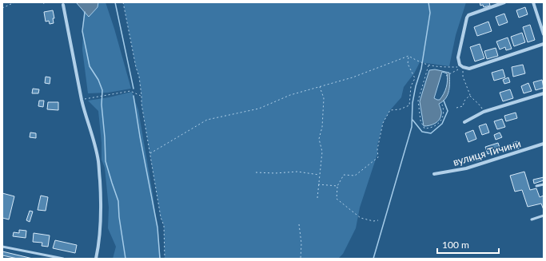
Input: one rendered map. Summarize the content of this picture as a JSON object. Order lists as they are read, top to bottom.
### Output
{
  "streets": {
    "street": ["вулиця Тичини"]
  },
  "scale_bar": "100 m"
}
